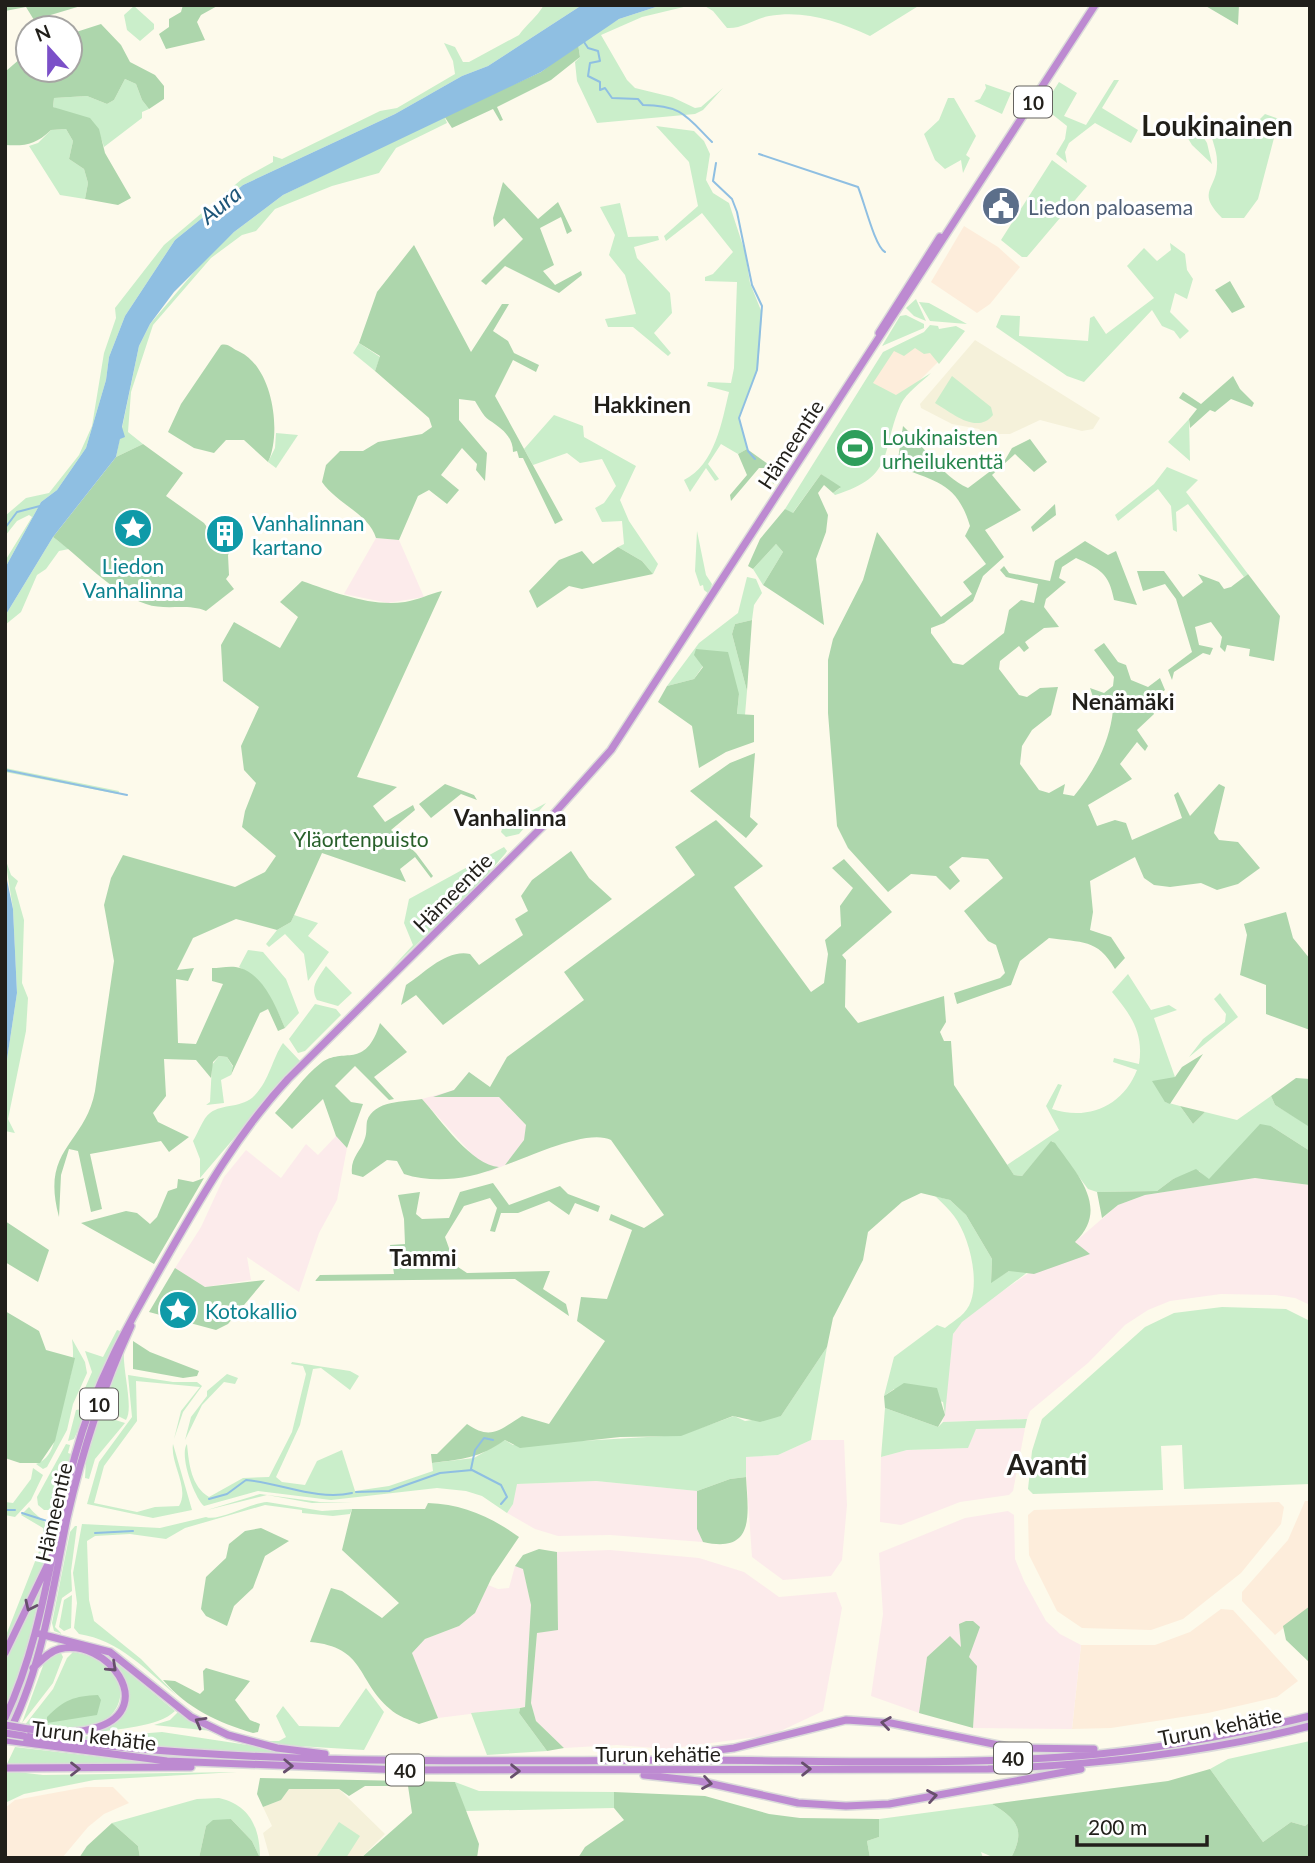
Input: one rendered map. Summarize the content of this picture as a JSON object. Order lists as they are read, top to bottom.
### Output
{
  "streets": {
    "highway": [
      "10",
      "Hämeentie",
      "Turun kehätie",
      "40"
    ]
  },
  "crossings": [
    ["Hämeentie", "Turun kehätie"]
  ],
  "districts": [
    "Loukinainen",
    "Hakkinen",
    "Nenämäki",
    "Vanhalinna",
    "Tammi",
    "Avanti"
  ],
  "water": ["Aura"],
  "parks": ["Yläortenpuisto"],
  "places": {
    "public building": ["Liedon paloasema"],
    "sports": ["Loukinaisten urheilukenttä"],
    "place": ["Liedon Vanhalinna", "Kotokallio"],
    "building": ["Vanhalinnan kartano"]
  },
  "scale_bar": "200 m",
  "north": "top"
}
